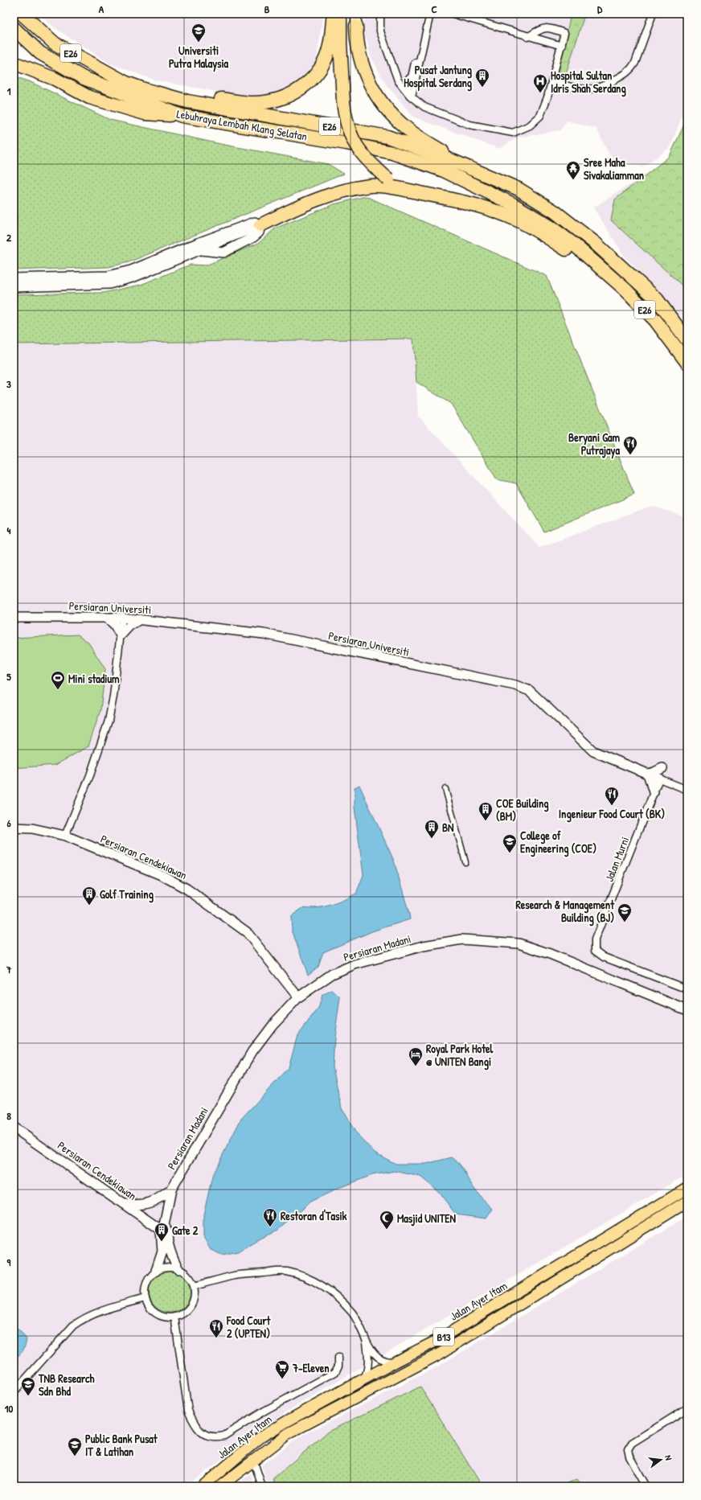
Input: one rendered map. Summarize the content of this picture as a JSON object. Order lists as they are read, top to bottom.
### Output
{
  "streets": {
    "highway": ["E26", "Lebuhraya Lembah Klang Selatan"],
    "main road": ["Jalan Ayer Itam", "B13"],
    "street": [
      "Persiaran Universiti",
      "Persiaran Cendekiawan",
      "Jalan Murni",
      "Persiaran Madani"
    ]
  },
  "crossings": [
    ["Persiaran Universiti", "Jalan Murni"],
    ["Persiaran Cendekiawan", "Persiaran Madani"]
  ],
  "places": {
    "school or university": [
      "Universiti Putra Malaysia",
      "College of Engineering (COE)",
      "Research & Management Building (BJ)",
      "TNB Research Sdn Bhd",
      "Public Bank Pusat IT & Latihan"
    ],
    "building": [
      "Pusat Jantung Hospital Serdang",
      "COE Building (BM)",
      "BN",
      "Golf Training",
      "Gate 2"
    ],
    "hospital": ["Hospital Sultan Idris Shah Serdang"],
    "temple": ["Sree Maha Sivakaliamman"],
    "restaurant": [
      "Beryani Gam Putrajaya",
      "Ingenieur Food Court (BK)",
      "Restoran d'Tasik",
      "Food Court 2 (UPTEN)"
    ],
    "sports": ["Mini stadium"],
    "hotel": ["Royal Park Hotel @ UNITEN Bangi"],
    "mosque": ["Masjid UNITEN"],
    "supermarket": ["7-Eleven"]
  },
  "north": "right",
  "grid": {
    "columns": [
      "A",
      "B",
      "C",
      "D"
    ],
    "rows": [
      "1",
      "2",
      "3",
      "4",
      "5",
      "6",
      "7",
      "8",
      "9",
      "10"
    ]
  }
}
